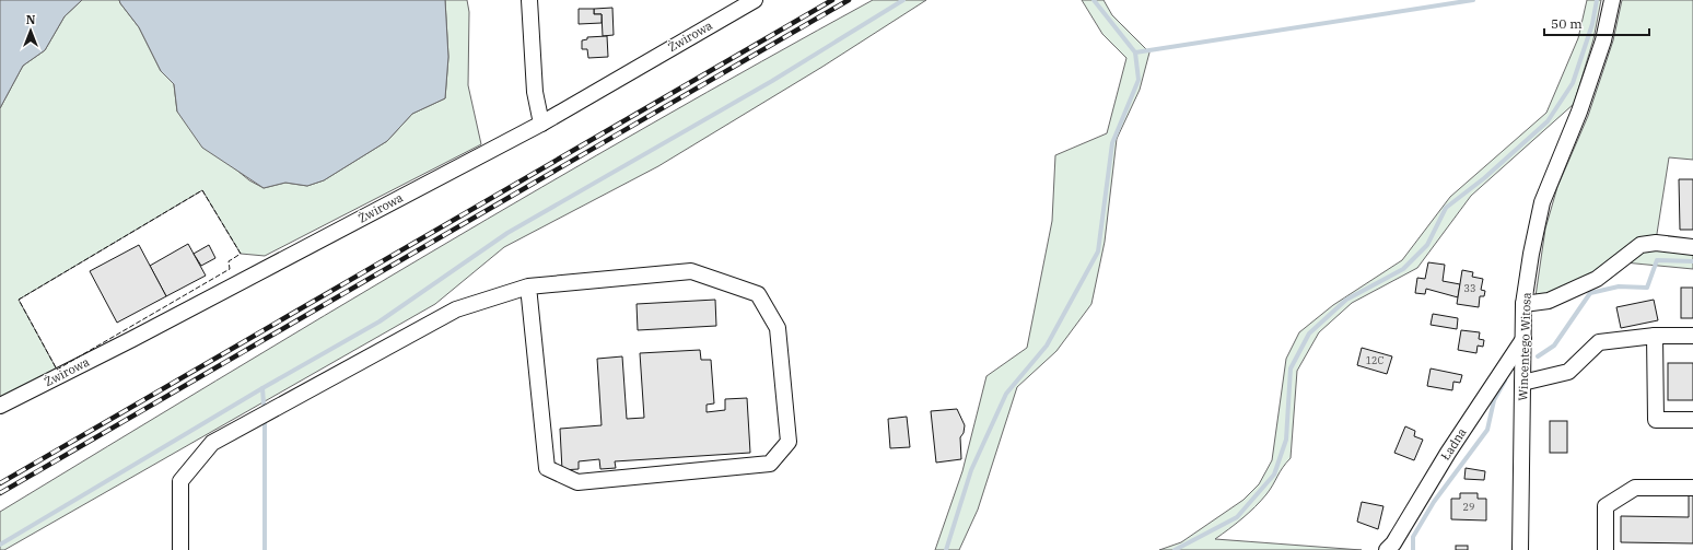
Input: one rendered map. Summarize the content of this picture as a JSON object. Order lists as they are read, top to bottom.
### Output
{
  "streets": {
    "street": ["Żwirowa", "Wincentego Witosa", "Ładna"]
  },
  "crossings": [
    ["Wincentego Witosa", "Ładna"]
  ],
  "house_numbers": ["33", "12C", "29"],
  "scale_bar": "50 m",
  "north": "top"
}
